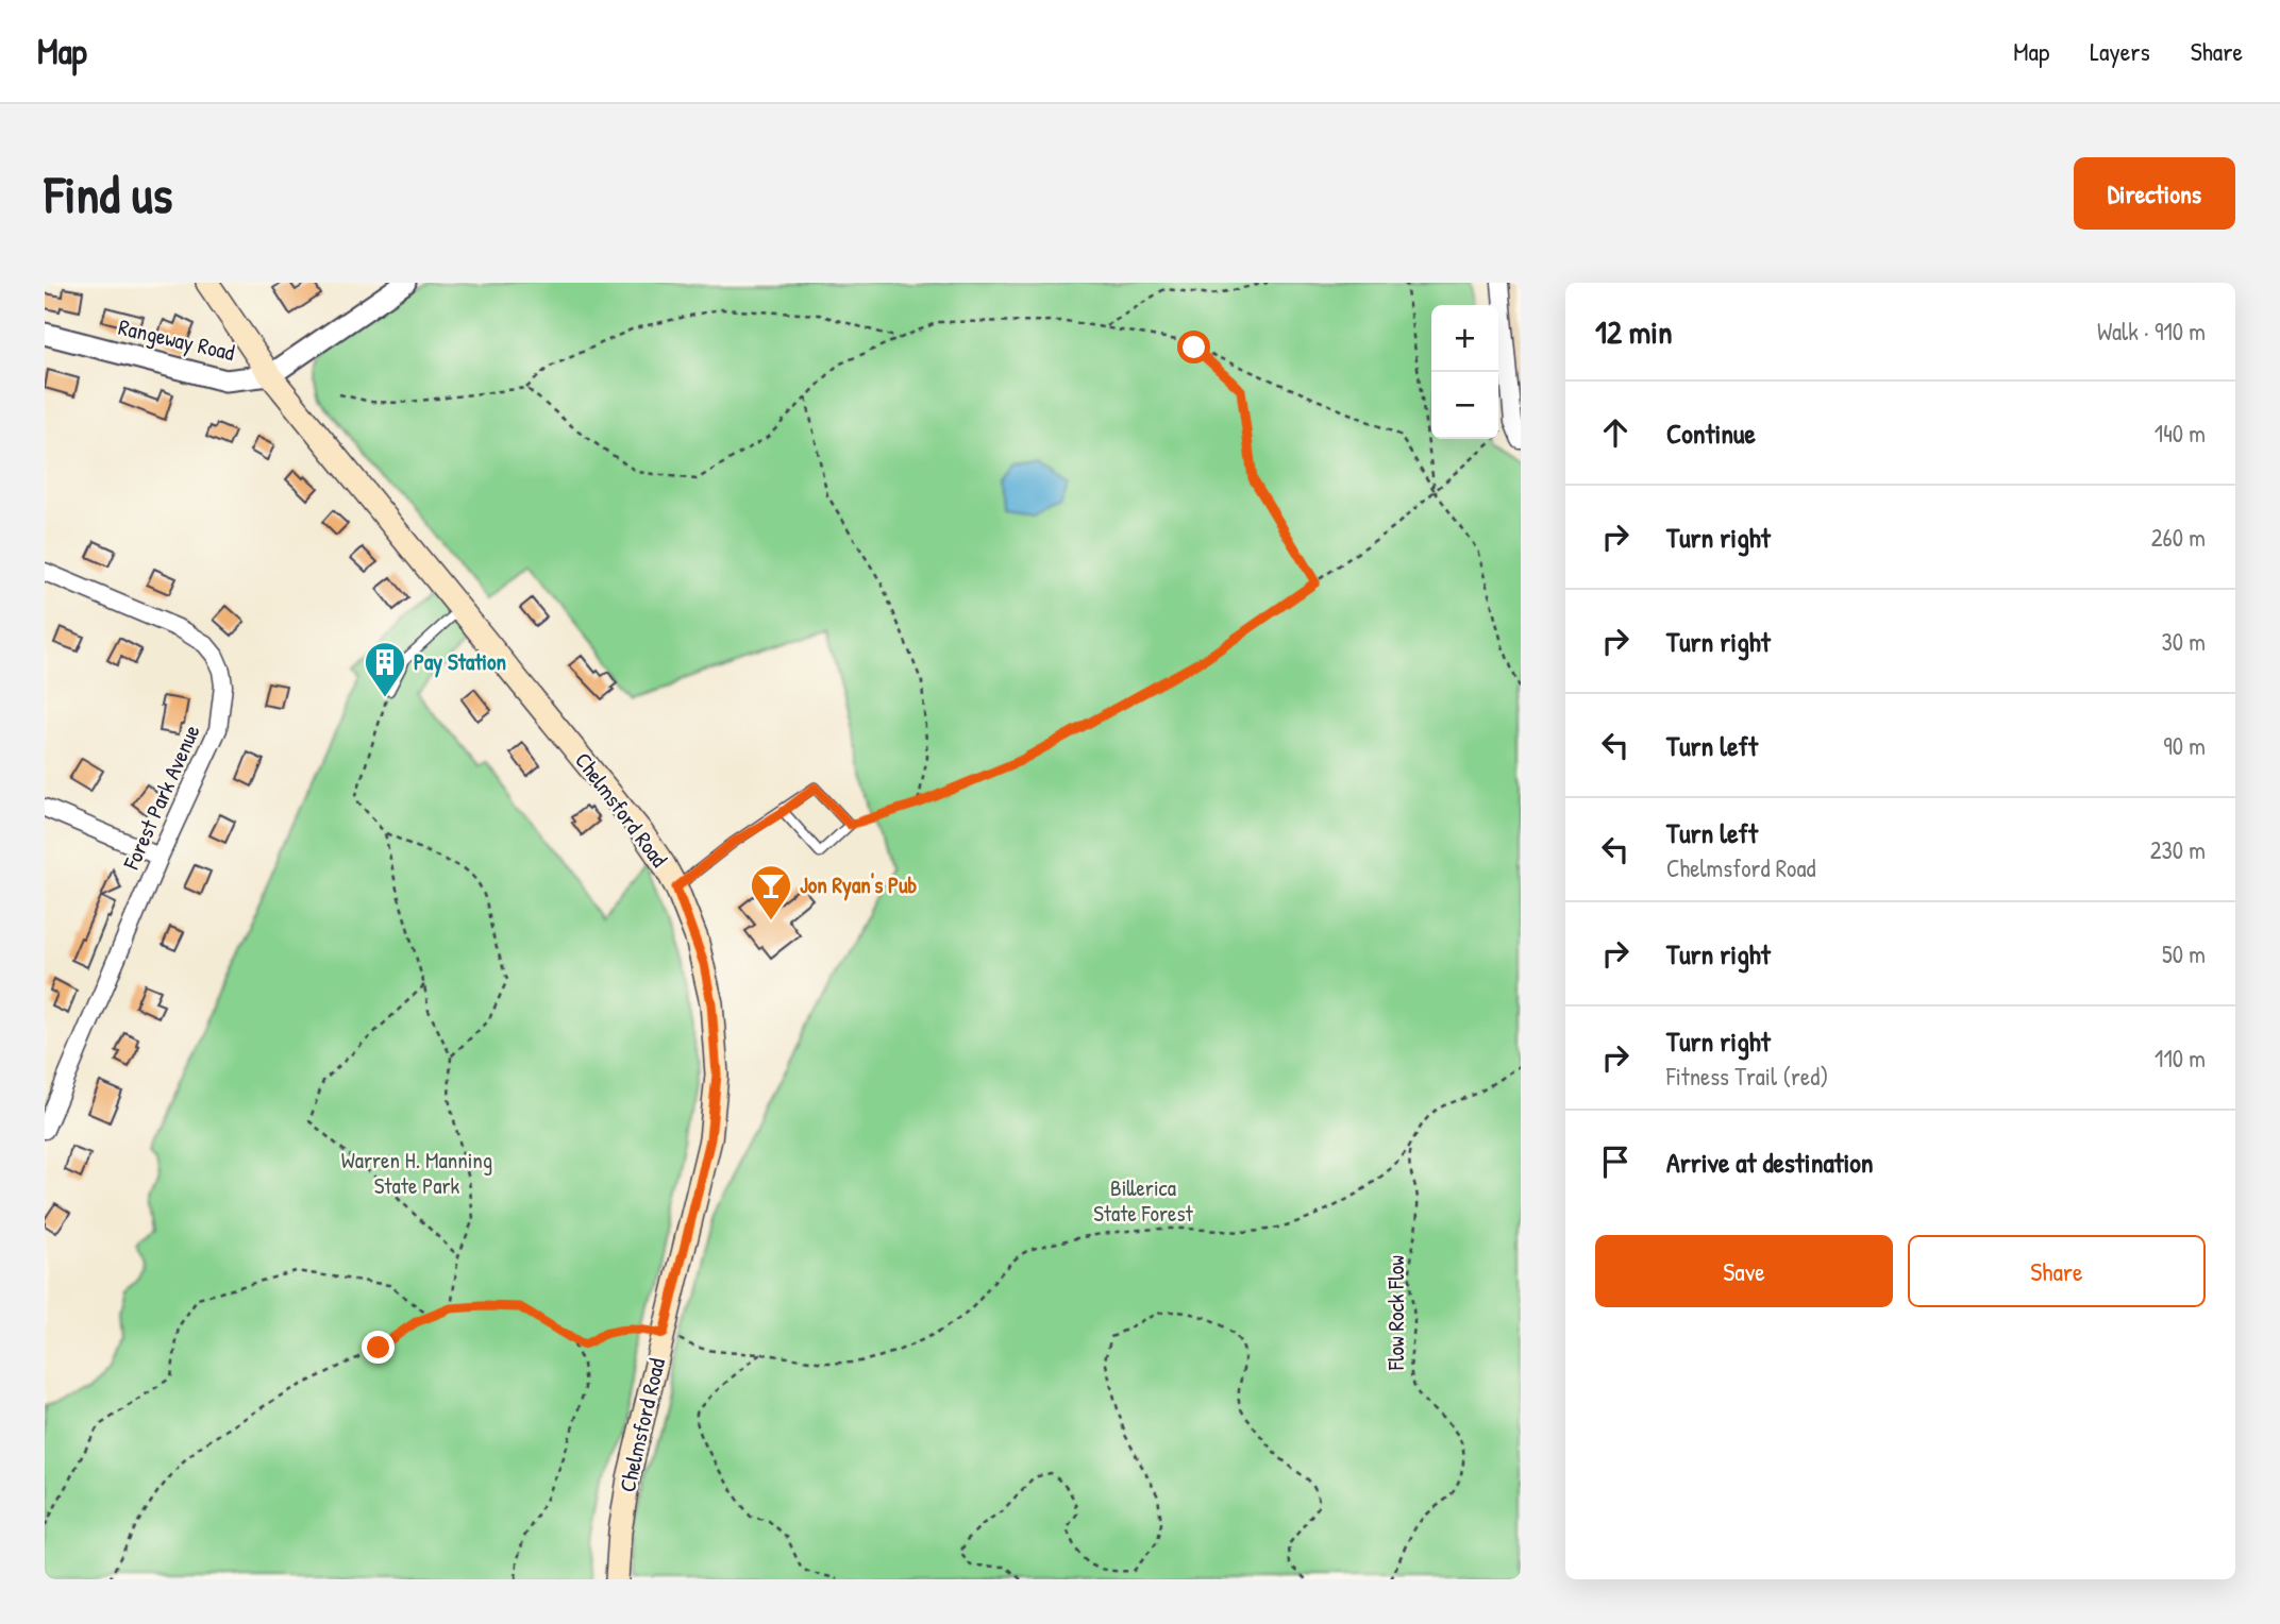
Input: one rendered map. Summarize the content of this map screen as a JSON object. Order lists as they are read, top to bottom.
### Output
{
  "streets": {
    "main road": ["Chelmsford Road"],
    "street": ["Rangeway Road", "Forest Park Avenue"],
    "path": ["Flow Rock Flow"]
  },
  "crossings": [
    ["Rangeway Road", "Chelmsford Road"]
  ],
  "parks": ["Warren H. Manning State Park", "Billerica State Forest"],
  "places": {
    "building": ["Pay Station"],
    "bar": ["Jon Ryan's Pub"]
  },
  "page": {
    "header": "Map",
    "nav": ["Map", "Layers", "Share"],
    "buttons": [
      "Directions",
      ["Save", "Share"]
    ],
    "title": "Find us",
    "heading": ["12 min", "Walk · 910 m"],
    "map_buttons": ["+", "−"],
    "list": [
      ["Continue", "140 m"],
      ["Turn right", "260 m"],
      ["Turn right", "30 m"],
      ["Turn left", "90 m"],
      ["Turn left", "Chelmsford Road", "230 m"],
      ["Turn right", "50 m"],
      ["Turn right", "Fitness Trail (red)", "110 m"],
      "Arrive at destination"
    ]
  }
}
